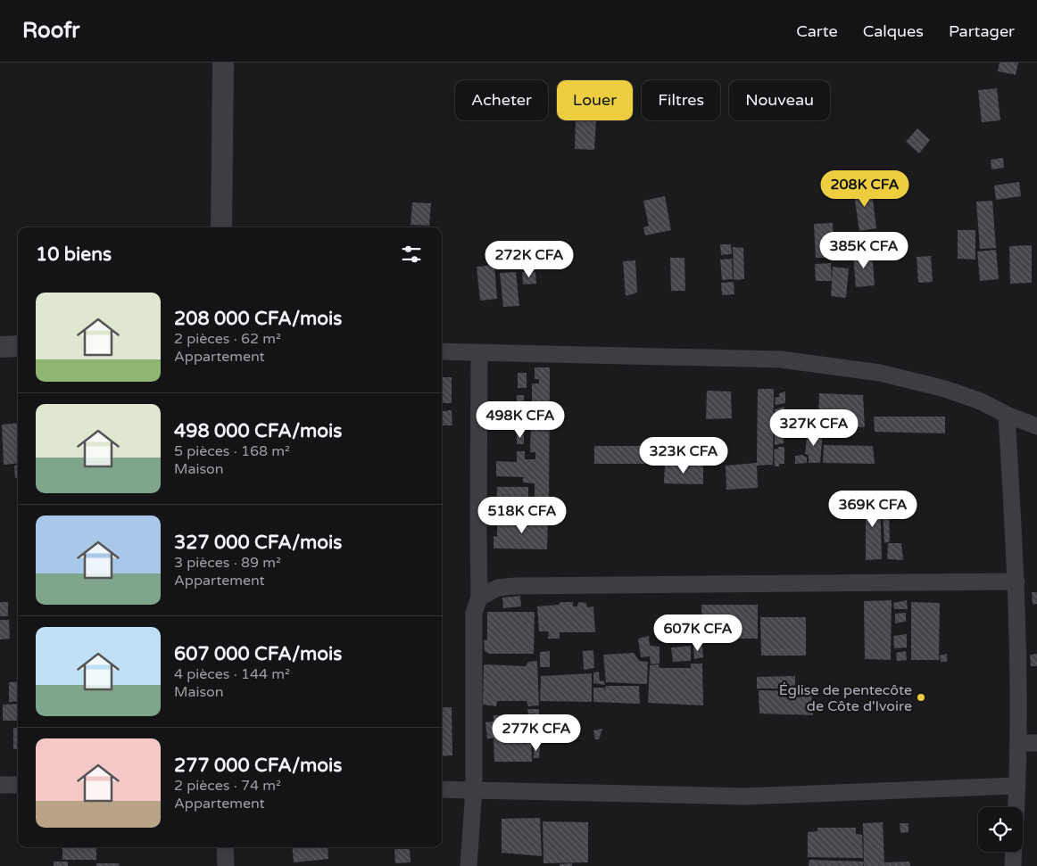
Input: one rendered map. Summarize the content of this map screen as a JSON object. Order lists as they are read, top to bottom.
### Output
{
  "places": ["Église de pentecôte de Côte d'Ivoire"],
  "page": {
    "header": "Roofr",
    "nav": ["Carte", "Calques", "Partager"],
    "chip": [
      "Acheter",
      "Louer",
      "Filtres",
      "Nouveau"
    ],
    "price": [
      "208K CFA",
      "385K CFA",
      "272K CFA",
      "498K CFA",
      "327K CFA",
      "323K CFA",
      "369K CFA",
      "518K CFA",
      "607K CFA",
      "277K CFA"
    ],
    "heading": "10 biens",
    "list": [
      {
        "name": "208 000 CFA/mois",
        "note": "2 pièces · 62 m² · Appartement"
      },
      {
        "name": "498 000 CFA/mois",
        "note": "5 pièces · 168 m² · Maison"
      },
      {
        "name": "327 000 CFA/mois",
        "note": "3 pièces · 89 m² · Appartement"
      },
      {
        "name": "607 000 CFA/mois",
        "note": "4 pièces · 144 m² · Maison"
      },
      {
        "name": "277 000 CFA/mois",
        "note": "2 pièces · 74 m² · Appartement"
      }
    ]
  }
}
